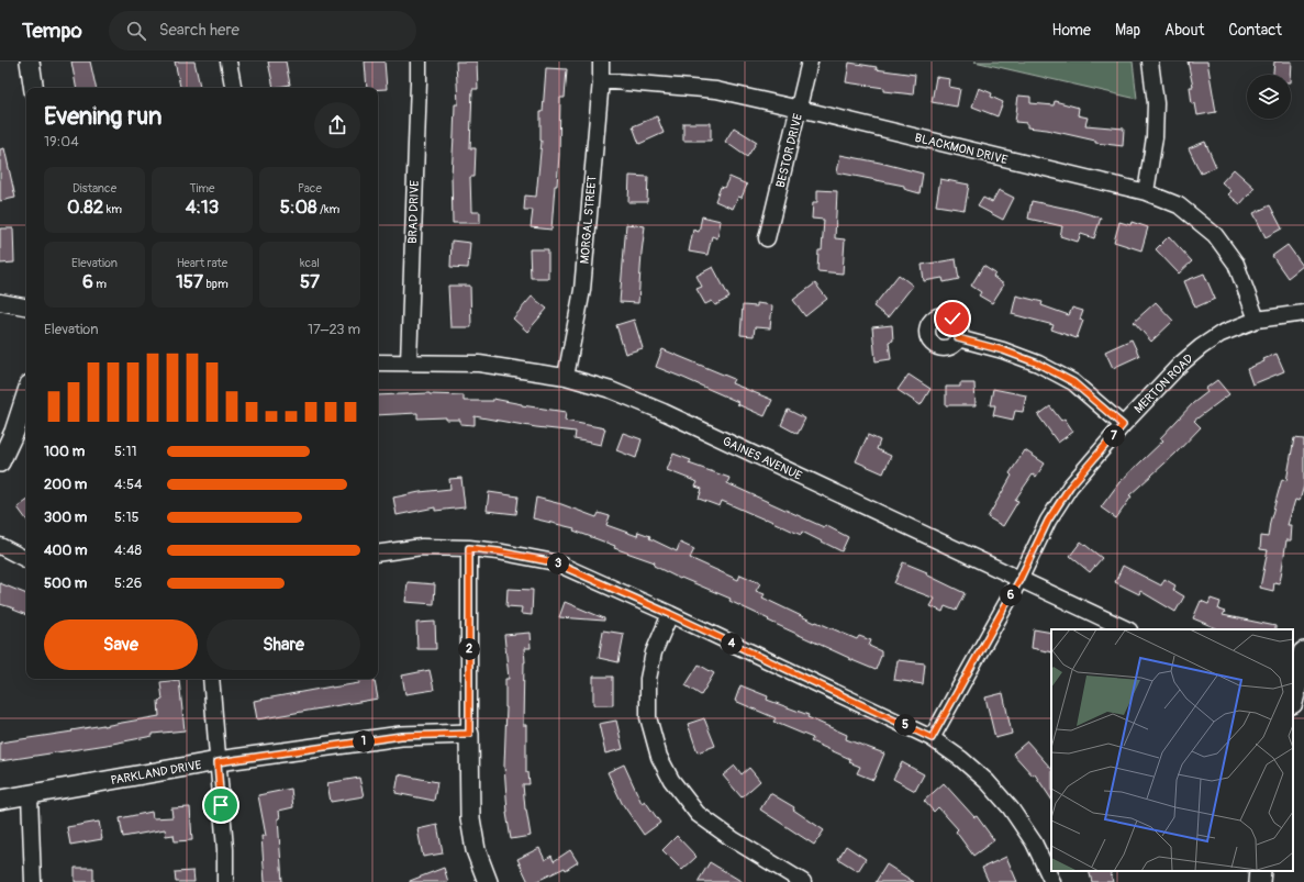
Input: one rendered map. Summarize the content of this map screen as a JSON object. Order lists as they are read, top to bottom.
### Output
{
  "streets": {
    "street": [
      "BLACKMON DRIVE",
      "BESTOR DRIVE",
      "BRAD DRIVE",
      "MORGAL STREET",
      "MERTON ROAD",
      "GAINES AVENUE",
      "PARKLAND DRIVE"
    ]
  },
  "crossings": [
    ["BLACKMON DRIVE", "BESTOR DRIVE"],
    ["BLACKMON DRIVE", "MORGAL STREET"],
    ["BLACKMON DRIVE", "MERTON ROAD"],
    ["BRAD DRIVE", "GAINES AVENUE"],
    ["MORGAL STREET", "GAINES AVENUE"],
    ["MERTON ROAD", "GAINES AVENUE"]
  ],
  "page": {
    "header": "Tempo",
    "search": "Search here",
    "nav": [
      "Home",
      "Map",
      "About",
      "Contact"
    ],
    "heading": ["Evening run", "19:04"],
    "stats": [
      ["Distance", "0.82 km"],
      ["Time", "4:13"],
      ["Pace", "5:08 /km"],
      ["Elevation", "6 m"],
      ["Heart rate", "157 bpm"],
      ["kcal", "57"]
    ],
    "chart": ["Elevation", "17–23 m"],
    "pins": [
      "7",
      "3",
      "6",
      "4",
      "2",
      "5",
      "1"
    ],
    "list": [
      {
        "name": "100 m",
        "note": "5:11"
      },
      {
        "name": "200 m",
        "note": "4:54"
      },
      {
        "name": "300 m",
        "note": "5:15"
      },
      {
        "name": "400 m",
        "note": "4:48"
      },
      {
        "name": "500 m",
        "note": "5:26"
      }
    ],
    "buttons": ["Save", "Share"]
  }
}
